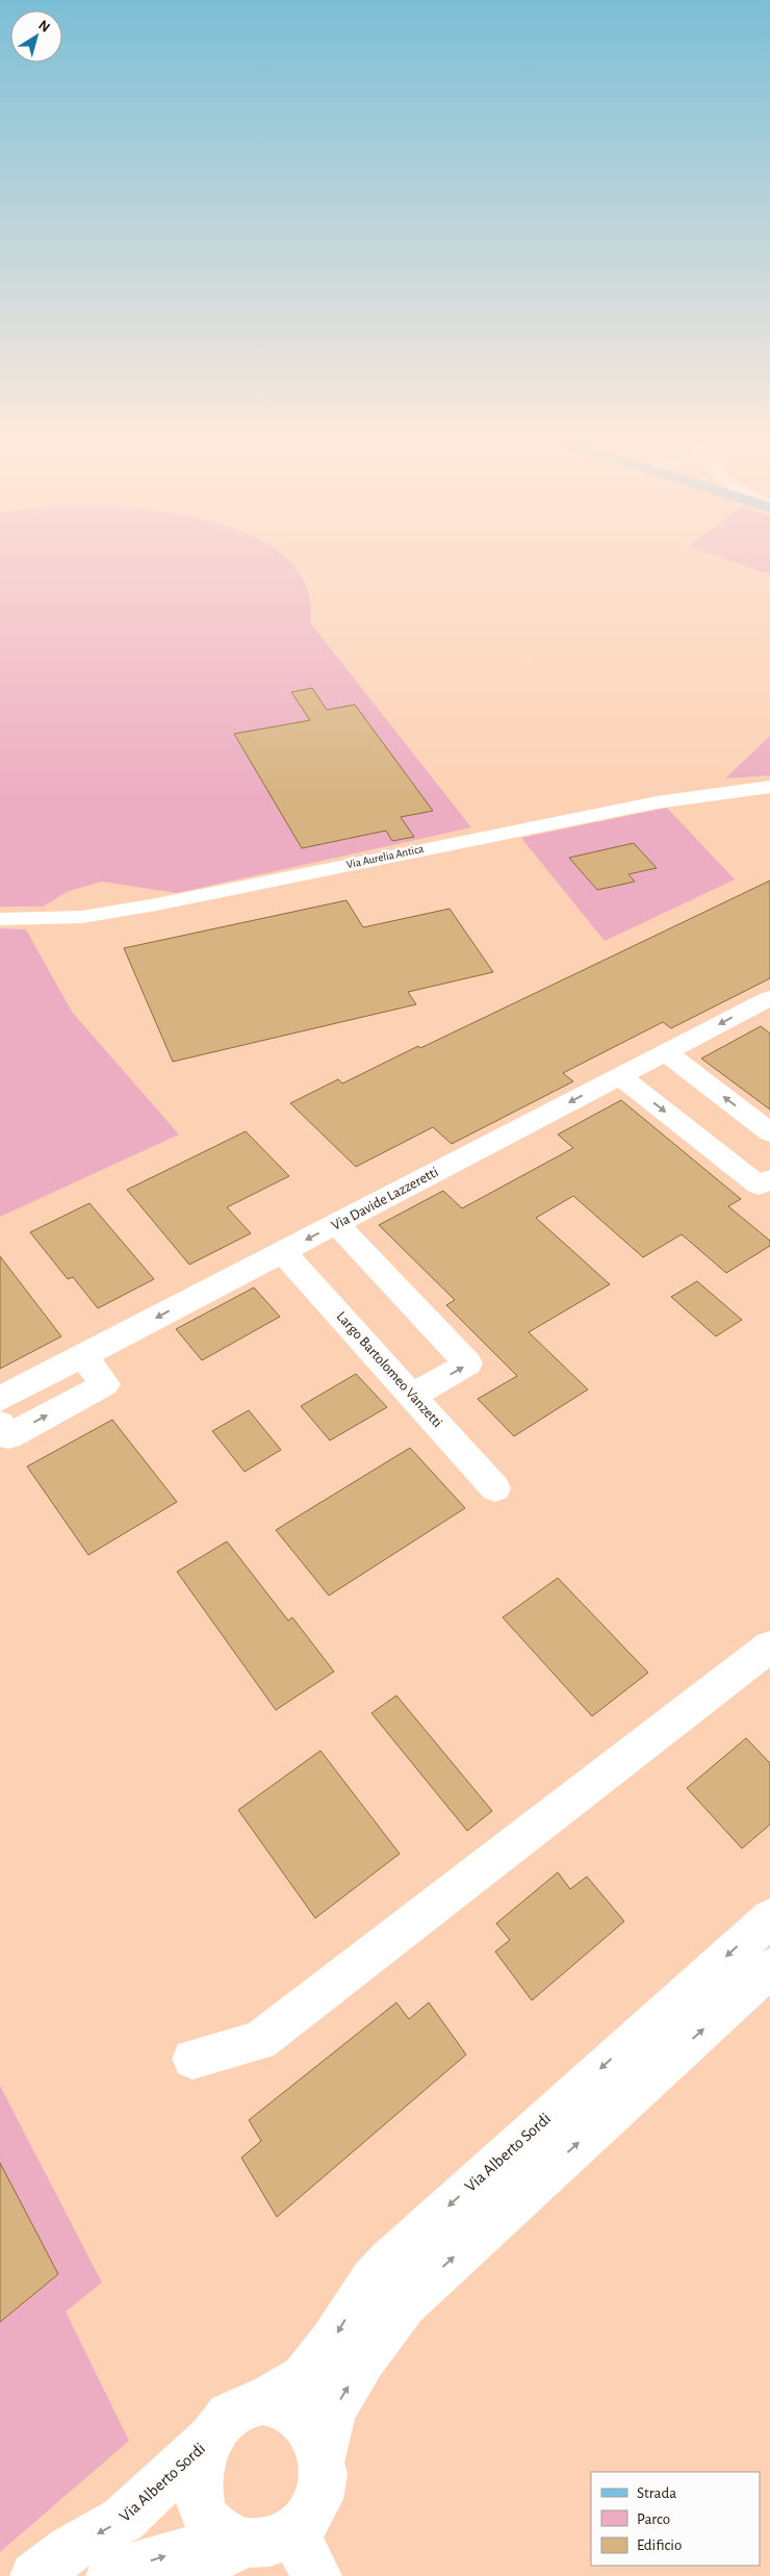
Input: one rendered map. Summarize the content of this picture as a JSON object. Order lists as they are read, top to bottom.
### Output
{
  "streets": {
    "street": [
      "Via Aurelia Antica",
      "Via Davide Lazzeretti",
      "Largo Bartolomeo Vanzetti",
      "Via Alberto Sordi"
    ]
  },
  "crossings": [
    ["Via Davide Lazzeretti", "Largo Bartolomeo Vanzetti"]
  ],
  "one_way": ["Via Davide Lazzeretti"],
  "legend": ["Strada", "Parco", "Edificio"],
  "north": "top right"
}
